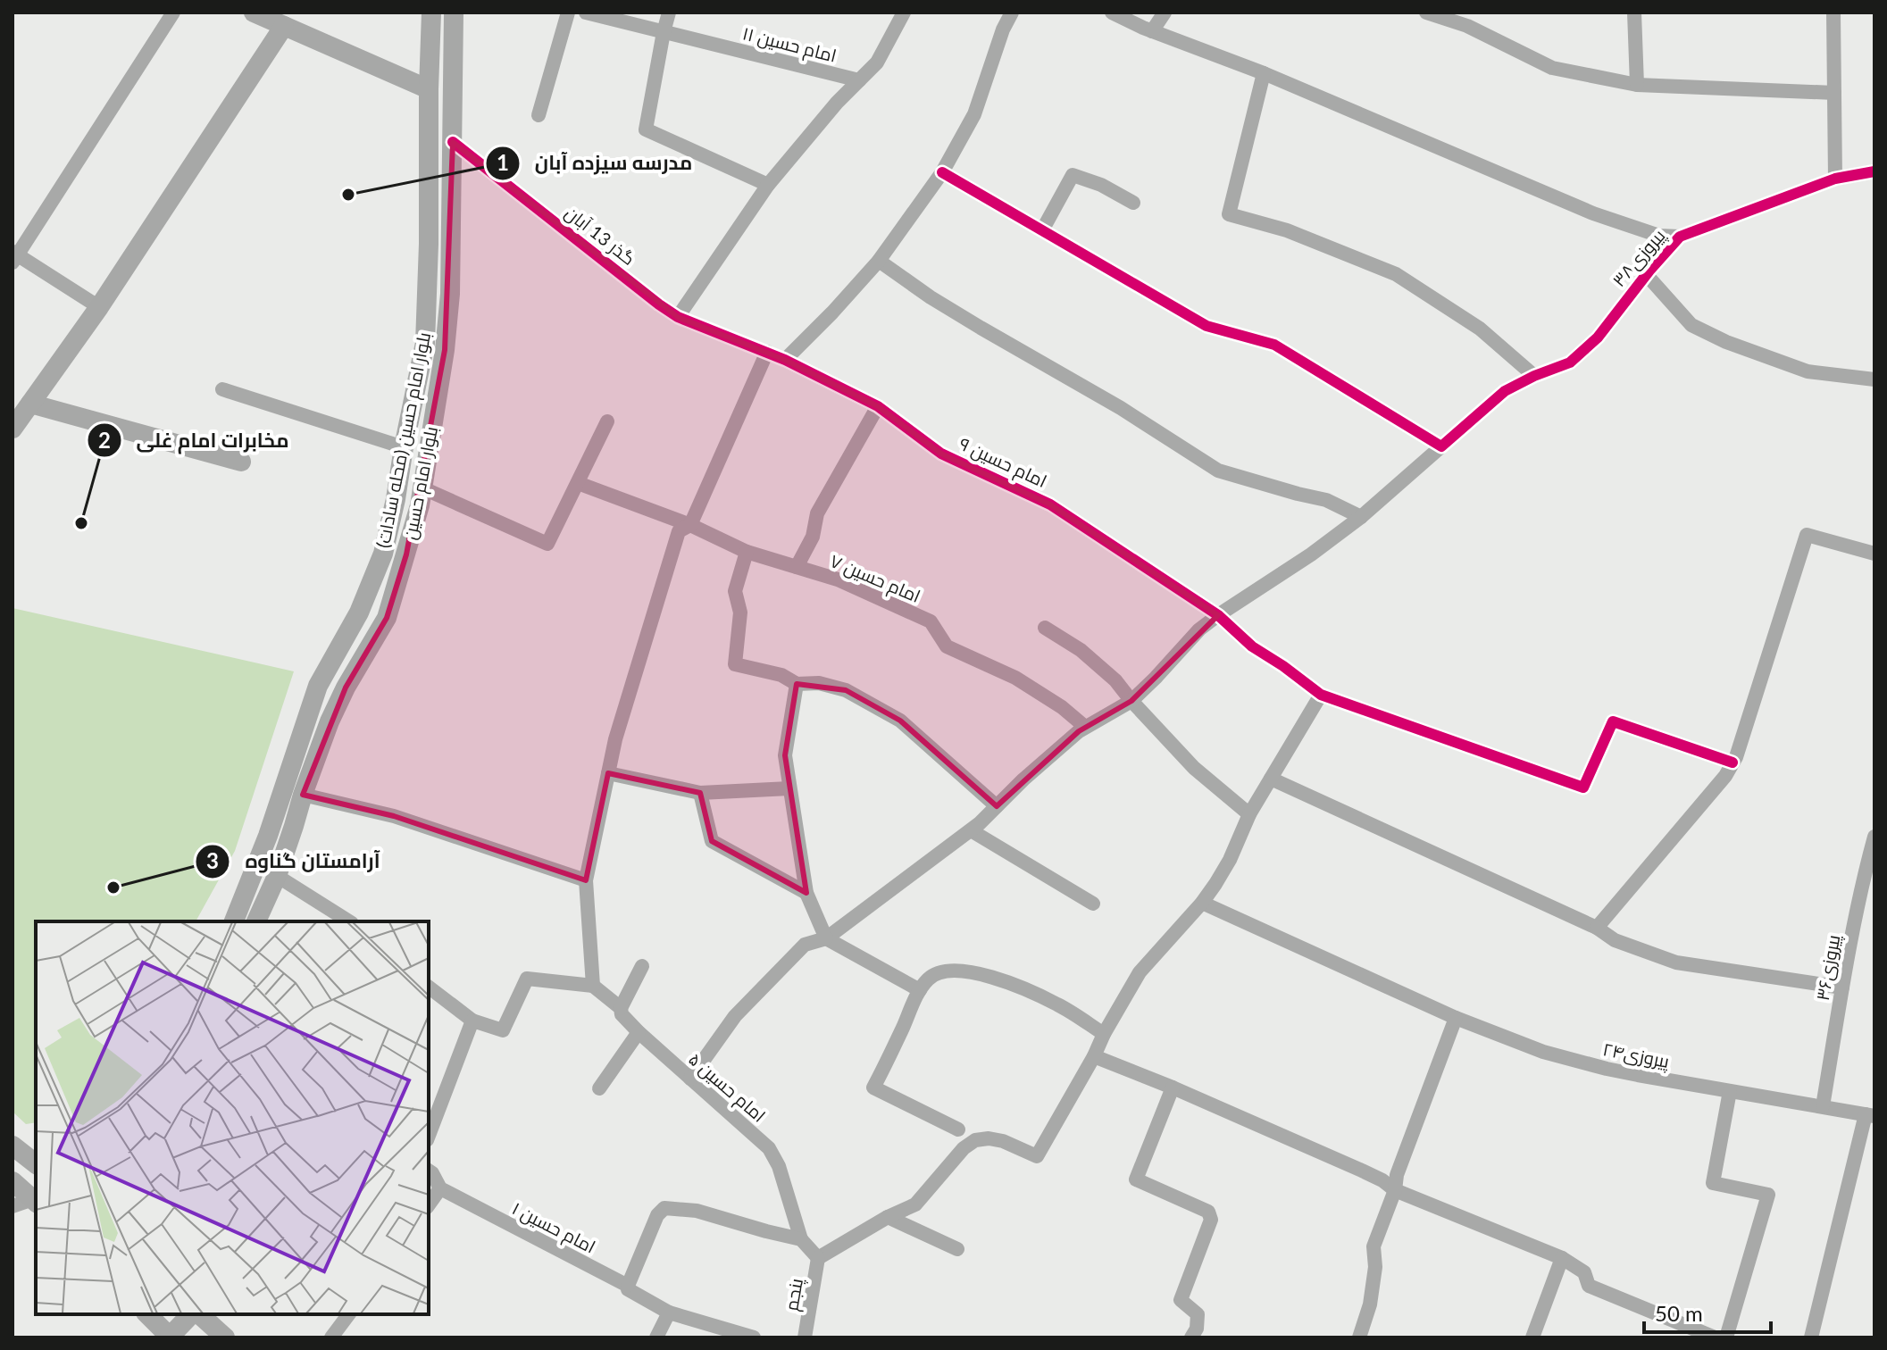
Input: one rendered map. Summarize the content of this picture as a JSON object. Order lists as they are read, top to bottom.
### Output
{
  "streets": {
    "street": [
      "امام حسین ۱۱",
      "گذر 13 آبان",
      "پیروزی۳۸",
      "بلوار امام حسین (محله سادات)",
      "امام حسین ۹",
      "بلوار امام حسین",
      "امام حسین ۷",
      "پیروزی۳۶",
      "پیروزی۲۴",
      "امام حسین ۵",
      "امام حسین ۱",
      "پنجم"
    ]
  },
  "crossings": [
    ["گذر 13 آبان", "امام حسین ۹"],
    ["گذر 13 آبان", "بلوار امام حسین"],
    ["پیروزی۳۸", "امام حسین ۹"],
    ["پیروزی۳۸", "امام حسین ۷"],
    ["پیروزی۳۸", "امام حسین ۵"],
    ["پیروزی۳۶", "پیروزی۲۴"]
  ],
  "places": ["مدرسه سیزده آبان", "مخابرات امام غلی", "آرامستان گناوه"],
  "scale_bar": "50 m"
}
